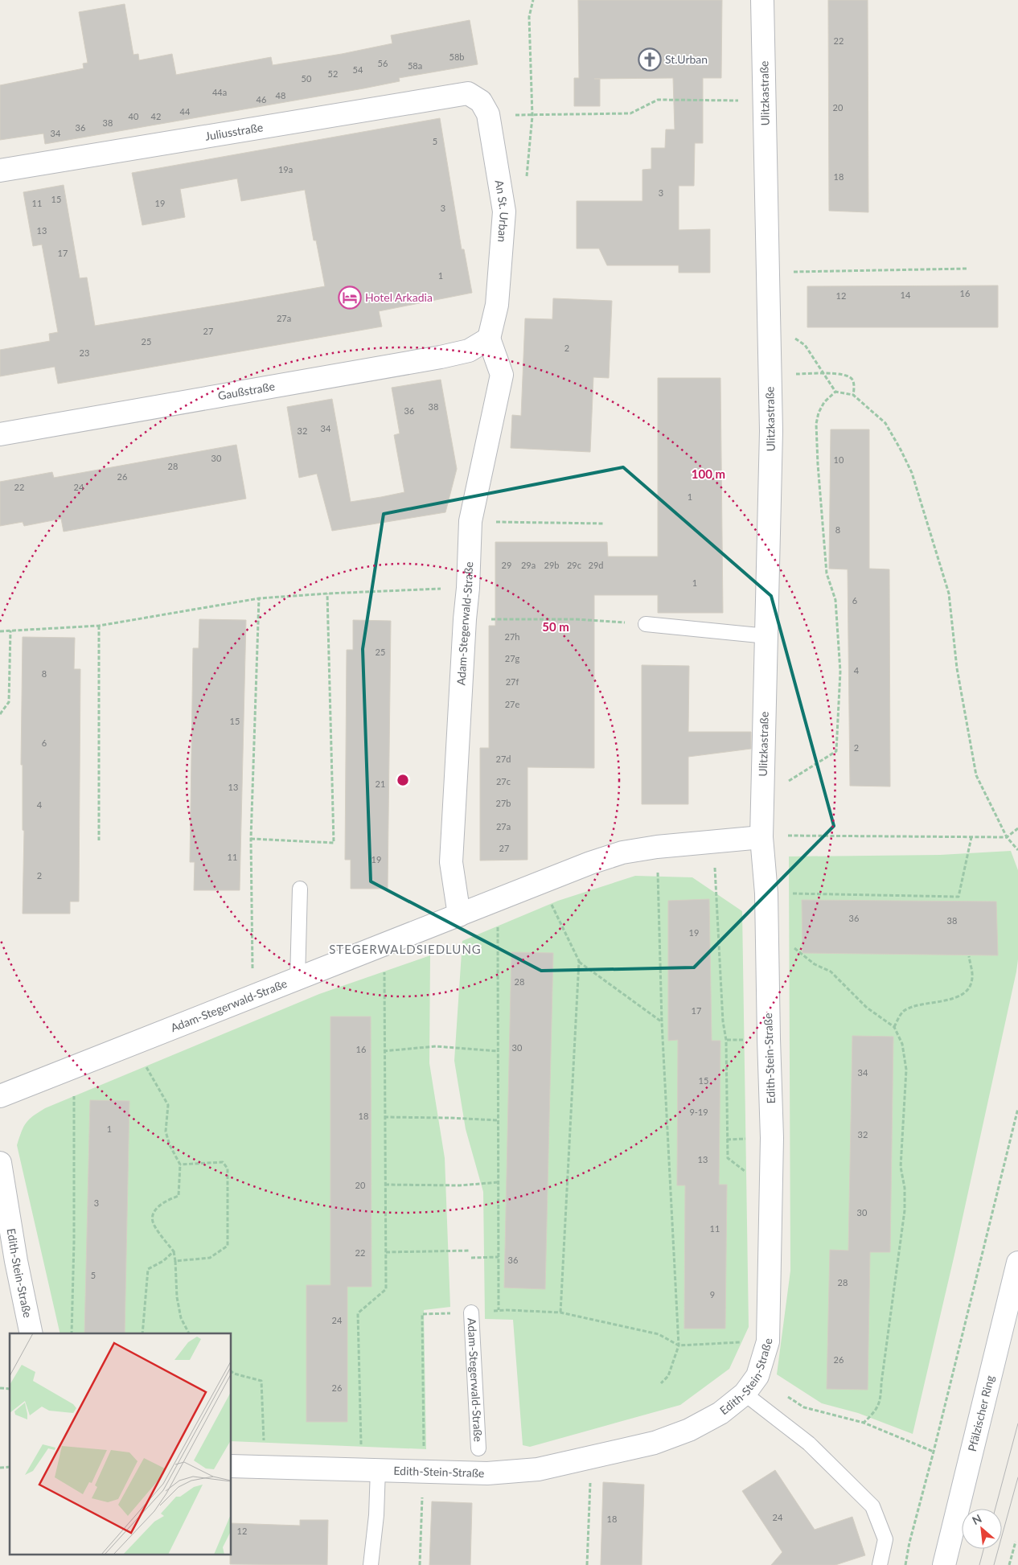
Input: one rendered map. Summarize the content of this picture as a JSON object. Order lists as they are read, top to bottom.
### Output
{
  "streets": {
    "street": [
      "Ulitzkastraße",
      "Juliusstraße",
      "An St. Urban",
      "Gaußstraße",
      "Adam-Stegerwald-Straße",
      "Edith-Stein-Straße",
      "Pfälzischer Ring"
    ]
  },
  "crossings": [
    ["Ulitzkastraße", "Adam-Stegerwald-Straße"],
    ["Ulitzkastraße", "Edith-Stein-Straße"],
    ["Juliusstraße", "An St. Urban"],
    ["An St. Urban", "Gaußstraße"],
    ["An St. Urban", "Adam-Stegerwald-Straße"],
    ["Gaußstraße", "Adam-Stegerwald-Straße"],
    ["Adam-Stegerwald-Straße", "Edith-Stein-Straße"]
  ],
  "districts": ["STEGERWALDSIEDLUNG"],
  "places": {
    "church": ["St.Urban"],
    "hotel": ["Hotel Arkadia"]
  },
  "house_numbers": [
    "22",
    "58b",
    "56",
    "58a",
    "54",
    "52",
    "50",
    "44a",
    "48",
    "46",
    "20",
    "44",
    "40",
    "42",
    "38",
    "36",
    "34",
    "5",
    "19a",
    "18",
    "3",
    "15",
    "11",
    "19",
    "3",
    "13",
    "17",
    "1",
    "16",
    "14",
    "12",
    "27a",
    "27",
    "25",
    "2",
    "23",
    "38",
    "36",
    "34",
    "32",
    "30",
    "10",
    "28",
    "26",
    "22",
    "24",
    "1",
    "8",
    "29",
    "29a",
    "29b",
    "29c",
    "29d",
    "1",
    "6",
    "27h",
    "25",
    "27g",
    "4",
    "8",
    "27f",
    "27e",
    "15",
    "6",
    "2",
    "27d",
    "27c",
    "21",
    "13",
    "27b",
    "4",
    "27a",
    "27",
    "11",
    "19",
    "2",
    "36",
    "38",
    "19",
    "28",
    "17",
    "30",
    "16",
    "34",
    "15",
    "9-19",
    "18",
    "1",
    "32",
    "13",
    "20",
    "3",
    "30",
    "11",
    "22",
    "36",
    "5",
    "28",
    "9",
    "24",
    "26",
    "26",
    "24",
    "18",
    "12"
  ],
  "north": "top left",
  "rings": ["100 m", "50 m"]
}
